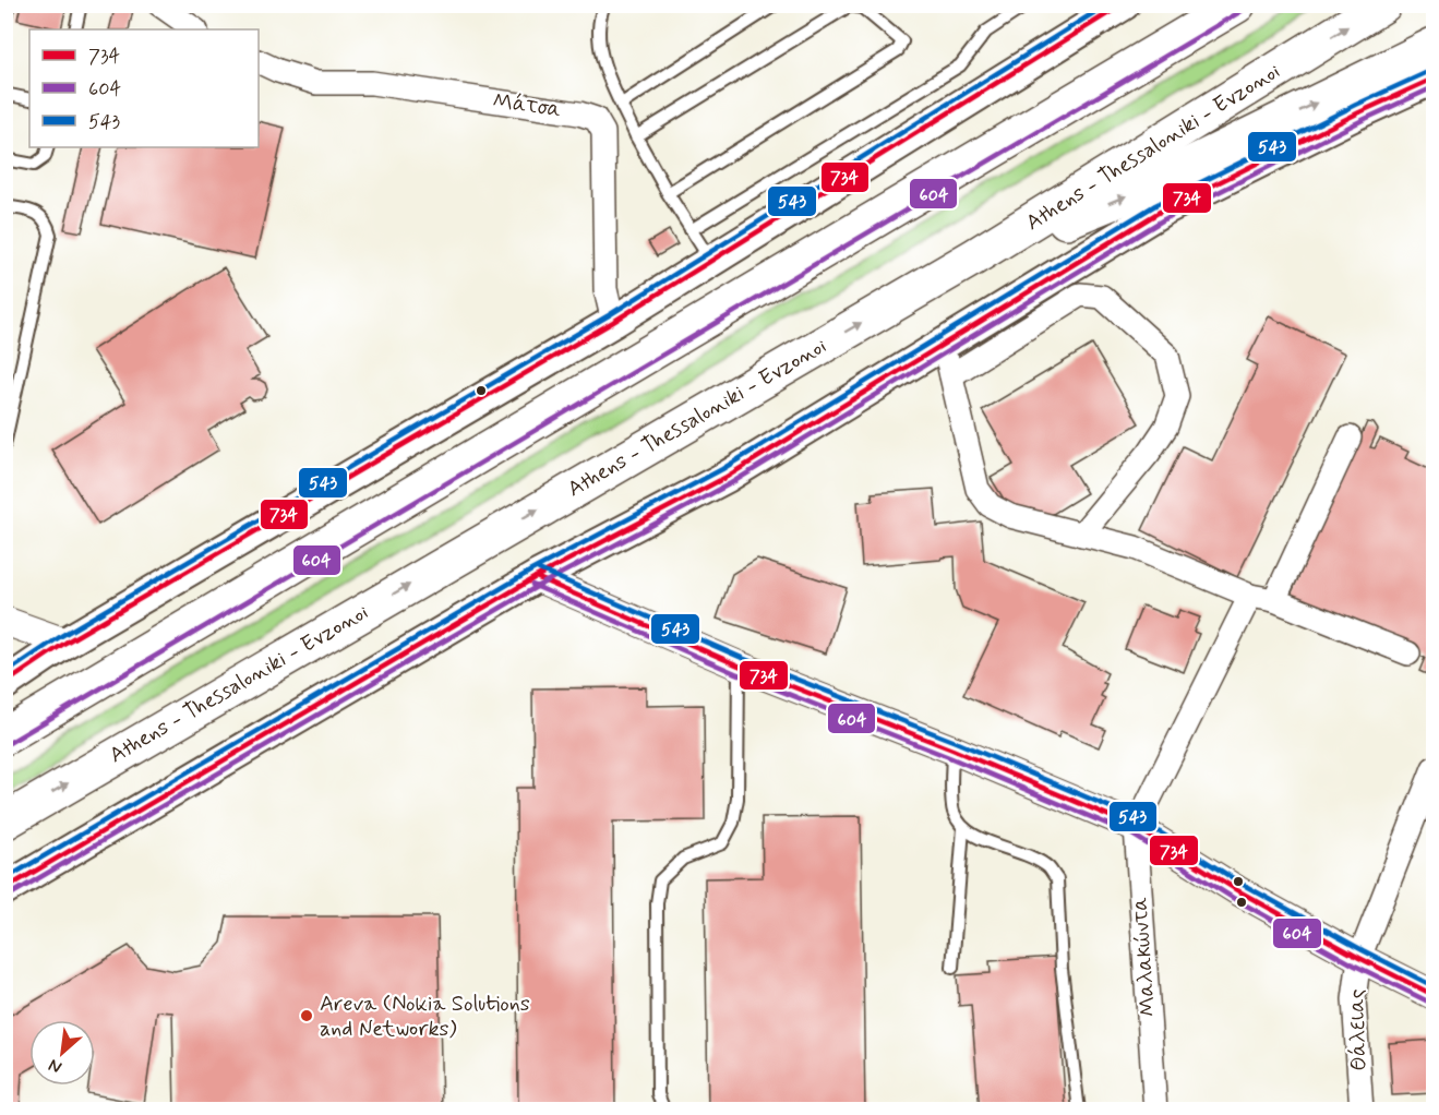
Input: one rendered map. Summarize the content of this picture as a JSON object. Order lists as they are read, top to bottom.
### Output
{
  "streets": {
    "highway": ["Athens - Thessaloniki - Evzonoi"],
    "street": ["Μάτσα", "Μαλακώντα", "Θάλειας"]
  },
  "places": ["Areva (Nokia Solutions and Networks)"],
  "lines": ["transit line 734", "transit line 543", "transit line 604"],
  "legend": ["734", "604", "543"],
  "north": "bottom left"
}
